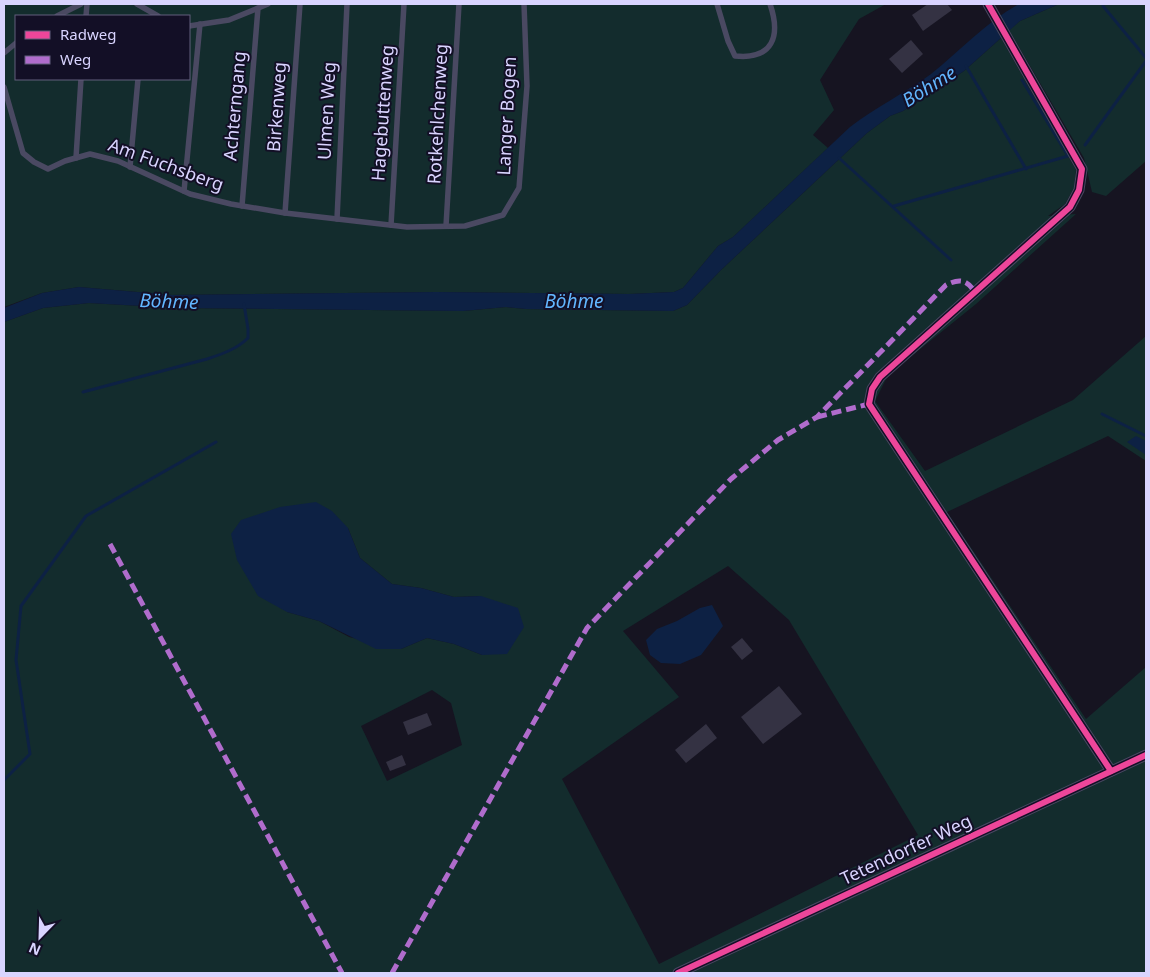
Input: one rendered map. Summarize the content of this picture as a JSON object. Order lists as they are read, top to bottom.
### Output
{
  "streets": {
    "street": ["Tetendorfer Weg"],
    "lane": [
      "Achterngang",
      "Birkenweg",
      "Ulmen Weg",
      "Hagebuttenweg",
      "Rotkehlchenweg",
      "Langer Bogen",
      "Am Fuchsberg"
    ]
  },
  "crossings": [
    ["Achterngang", "Am Fuchsberg"],
    ["Birkenweg", "Langer Bogen"],
    ["Birkenweg", "Am Fuchsberg"],
    ["Ulmen Weg", "Langer Bogen"],
    ["Hagebuttenweg", "Langer Bogen"],
    ["Rotkehlchenweg", "Langer Bogen"],
    ["Langer Bogen", "Am Fuchsberg"]
  ],
  "water": ["Böhme"],
  "legend": ["Radweg", "Weg"],
  "north": "bottom left"
}
